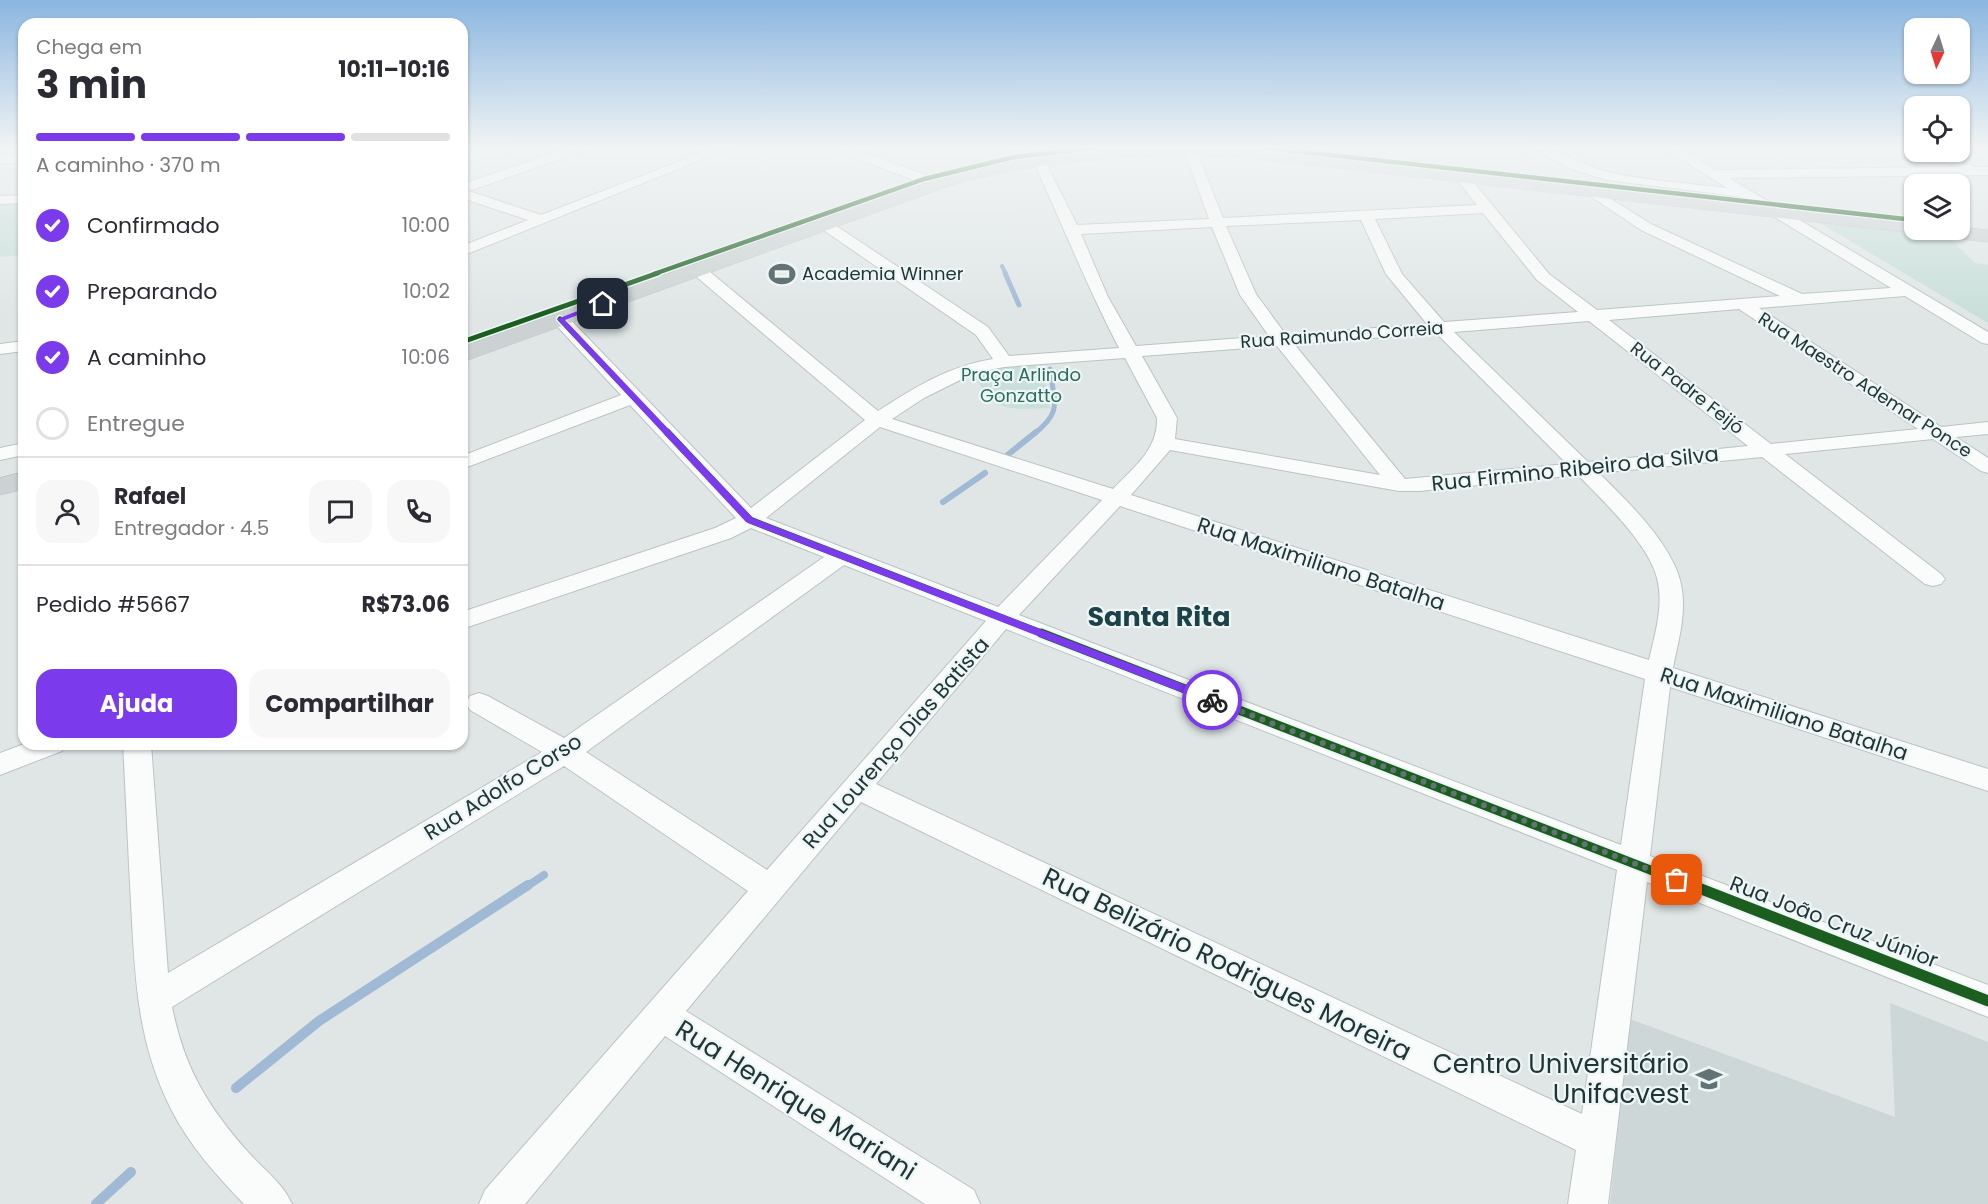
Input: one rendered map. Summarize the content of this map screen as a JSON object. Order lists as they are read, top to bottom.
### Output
{
  "streets": {
    "street": [
      "Rua Raimundo Correia",
      "Rua Maestro Ademar Ponce",
      "Rua Padre Feijó",
      "Rua Firmino Ribeiro da Silva",
      "Rua Maximiliano Batalha",
      "Rua Lourenço Dias Batista",
      "Rua Adolfo Corso",
      "Rua João Cruz Júnior",
      "Rua Belizário Rodrigues Moreira",
      "Rua Henrique Mariani"
    ]
  },
  "crossings": [
    ["Rua Raimundo Correia", "Rua Maestro Ademar Ponce"],
    ["Rua Raimundo Correia", "Rua Padre Feijó"],
    ["Rua Raimundo Correia", "Rua Maximiliano Batalha"],
    ["Rua Raimundo Correia", "Rua João Cruz Júnior"],
    ["Rua Maestro Ademar Ponce", "Rua Firmino Ribeiro da Silva"],
    ["Rua Padre Feijó", "Rua Firmino Ribeiro da Silva"],
    ["Rua Firmino Ribeiro da Silva", "Rua Lourenço Dias Batista"],
    ["Rua Maximiliano Batalha", "Rua Lourenço Dias Batista"],
    ["Rua Lourenço Dias Batista", "Rua João Cruz Júnior"],
    ["Rua Lourenço Dias Batista", "Rua Belizário Rodrigues Moreira"],
    ["Rua Lourenço Dias Batista", "Rua Henrique Mariani"],
    ["Rua Adolfo Corso", "Rua João Cruz Júnior"]
  ],
  "districts": ["Santa Rita"],
  "parks": ["Praça Arlindo Gonzatto"],
  "places": {
    "sports": ["Academia Winner"],
    "school or university": ["Centro Universitário Unifacvest"]
  },
  "north": "bottom",
  "page": {
    "heading": ["3 min", "Chega em", "10:11–10:16"],
    "panel": [
      "Rafael",
      "Entregador · 4.5",
      "Pedido #5667",
      "R$73.06"
    ],
    "bar": "A caminho · 370 m",
    "list": [
      ["Confirmado", "10:00"],
      ["Preparando", "10:02"],
      ["A caminho", "10:06"],
      "Entregue"
    ],
    "buttons": ["Ajuda", "Compartilhar"]
  }
}
